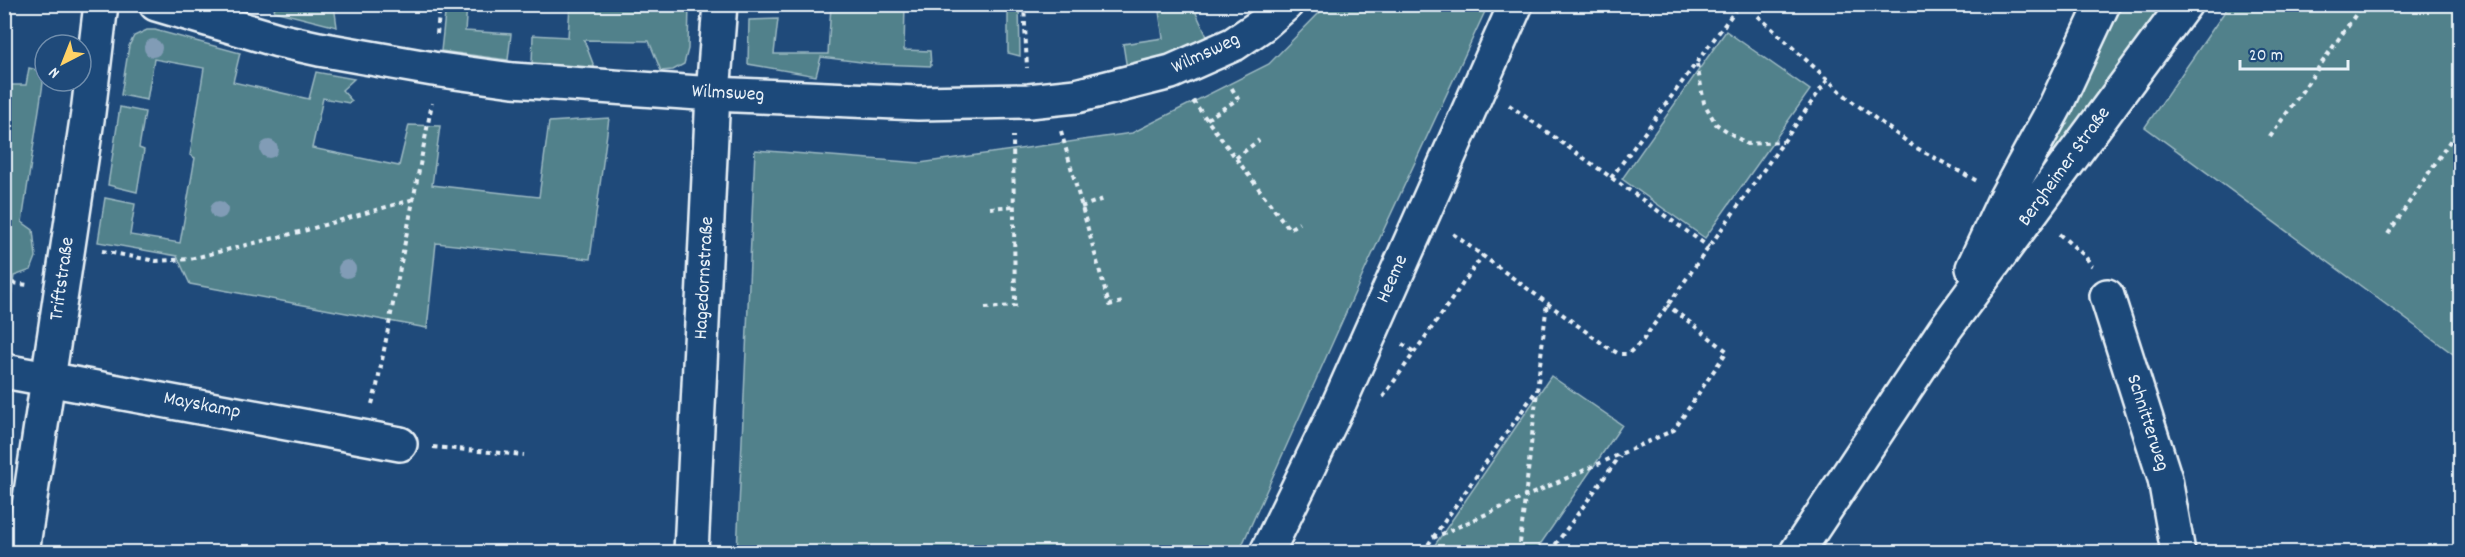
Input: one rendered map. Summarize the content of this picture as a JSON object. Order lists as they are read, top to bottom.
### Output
{
  "streets": {
    "street": [
      "Wilmsweg",
      "Bergheimer Straße",
      "Hagedornstraße",
      "Triftstraße",
      "Heeme",
      "Mayskamp",
      "Schnitterweg"
    ]
  },
  "crossings": [
    ["Wilmsweg", "Hagedornstraße"],
    ["Triftstraße", "Mayskamp"]
  ],
  "scale_bar": "20 m",
  "north": "bottom left"
}
